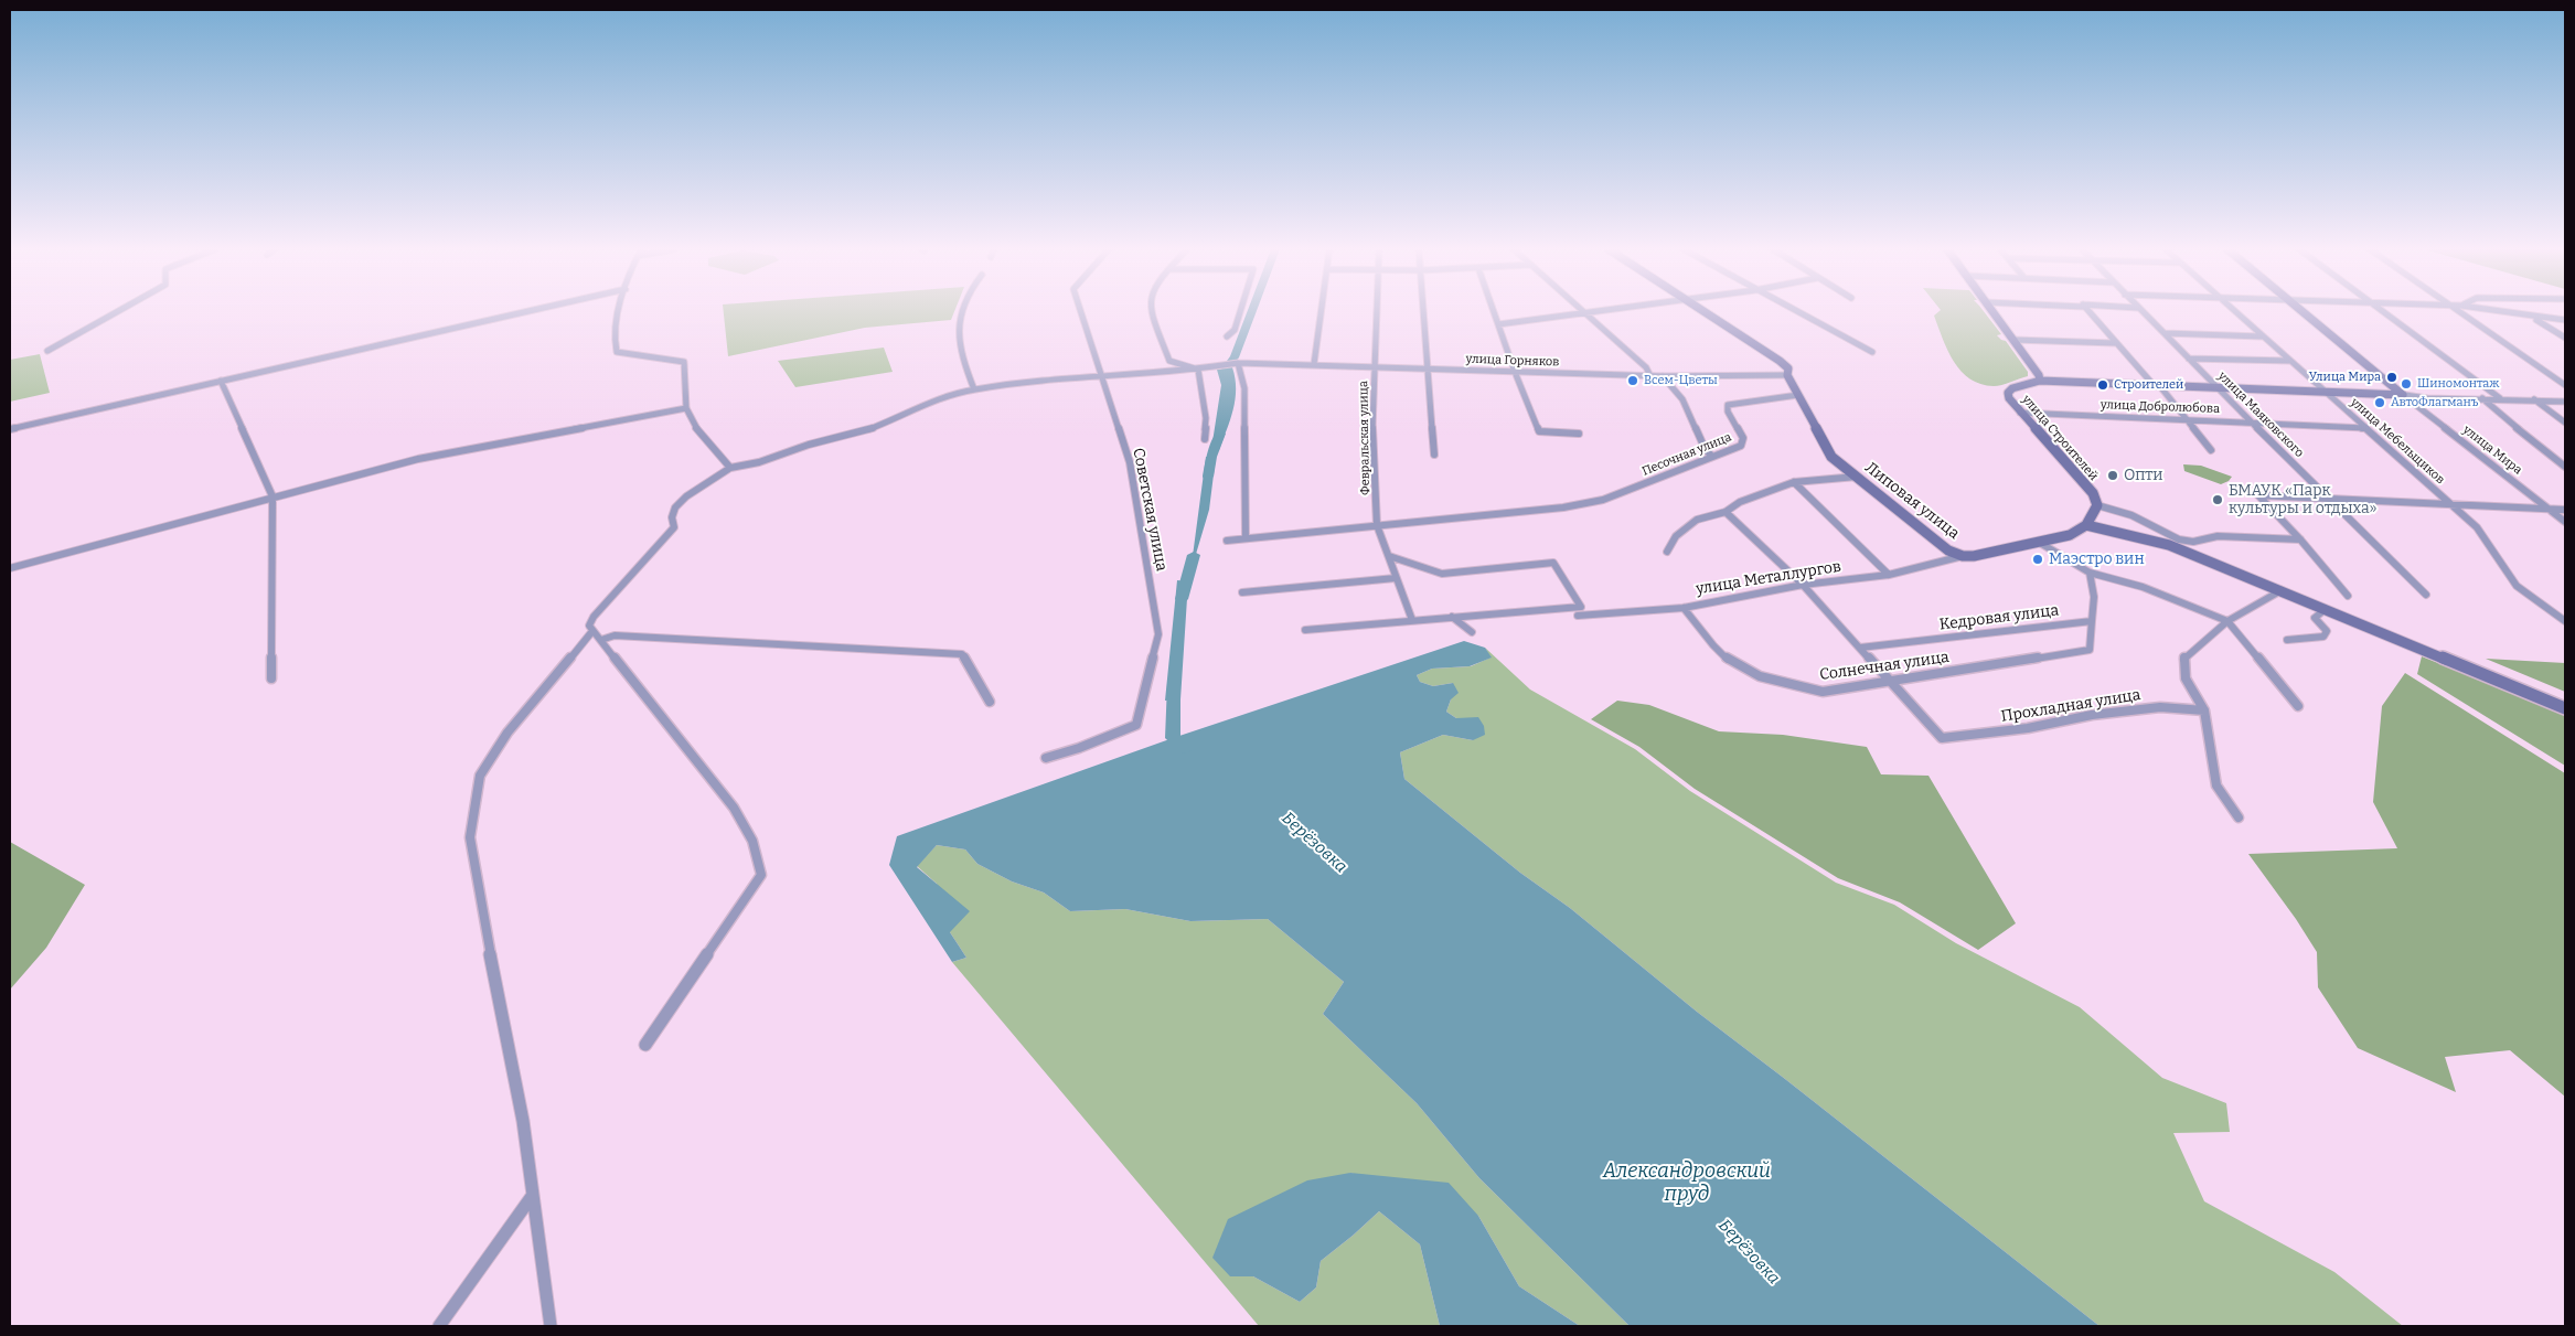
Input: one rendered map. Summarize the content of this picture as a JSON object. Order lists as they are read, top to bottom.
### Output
{
  "streets": {
    "main road": ["улица Строителей", "улица Мира", "Липовая улица"],
    "street": [
      "улица Горняков",
      "улица Добролюбова",
      "улица Маяковского",
      "Февральская улица",
      "улица Мебельщиков",
      "Песочная улица",
      "Советская улица",
      "улица Металлургов",
      "Кедровая улица",
      "Солнечная улица",
      "Прохладная улица"
    ]
  },
  "crossings": [
    ["улица Горняков", "Февральская улица"],
    ["улица Горняков", "Липовая улица"],
    ["улица Горняков", "Советская улица"],
    ["улица Добролюбова", "улица Маяковского"],
    ["улица Добролюбова", "улица Строителей"],
    ["улица Добролюбова", "улица Мебельщиков"],
    ["Февральская улица", "Песочная улица"],
    ["улица Строителей", "Липовая улица"],
    ["Песочная улица", "Липовая улица"],
    ["Липовая улица", "улица Металлургов"],
    ["улица Металлургов", "Солнечная улица"],
    ["Кедровая улица", "Солнечная улица"],
    ["Солнечная улица", "Прохладная улица"]
  ],
  "water": ["Берёзовка", "Александровский пруд"],
  "places": [
    "Улица Мира",
    "Всем-Цветы",
    "Шиномонтаж",
    "Строителей",
    "АвтоФлагманъ",
    "Опти",
    "БМАУК «Парк культуры и отдыха»",
    "Маэстро вин"
  ]
}
